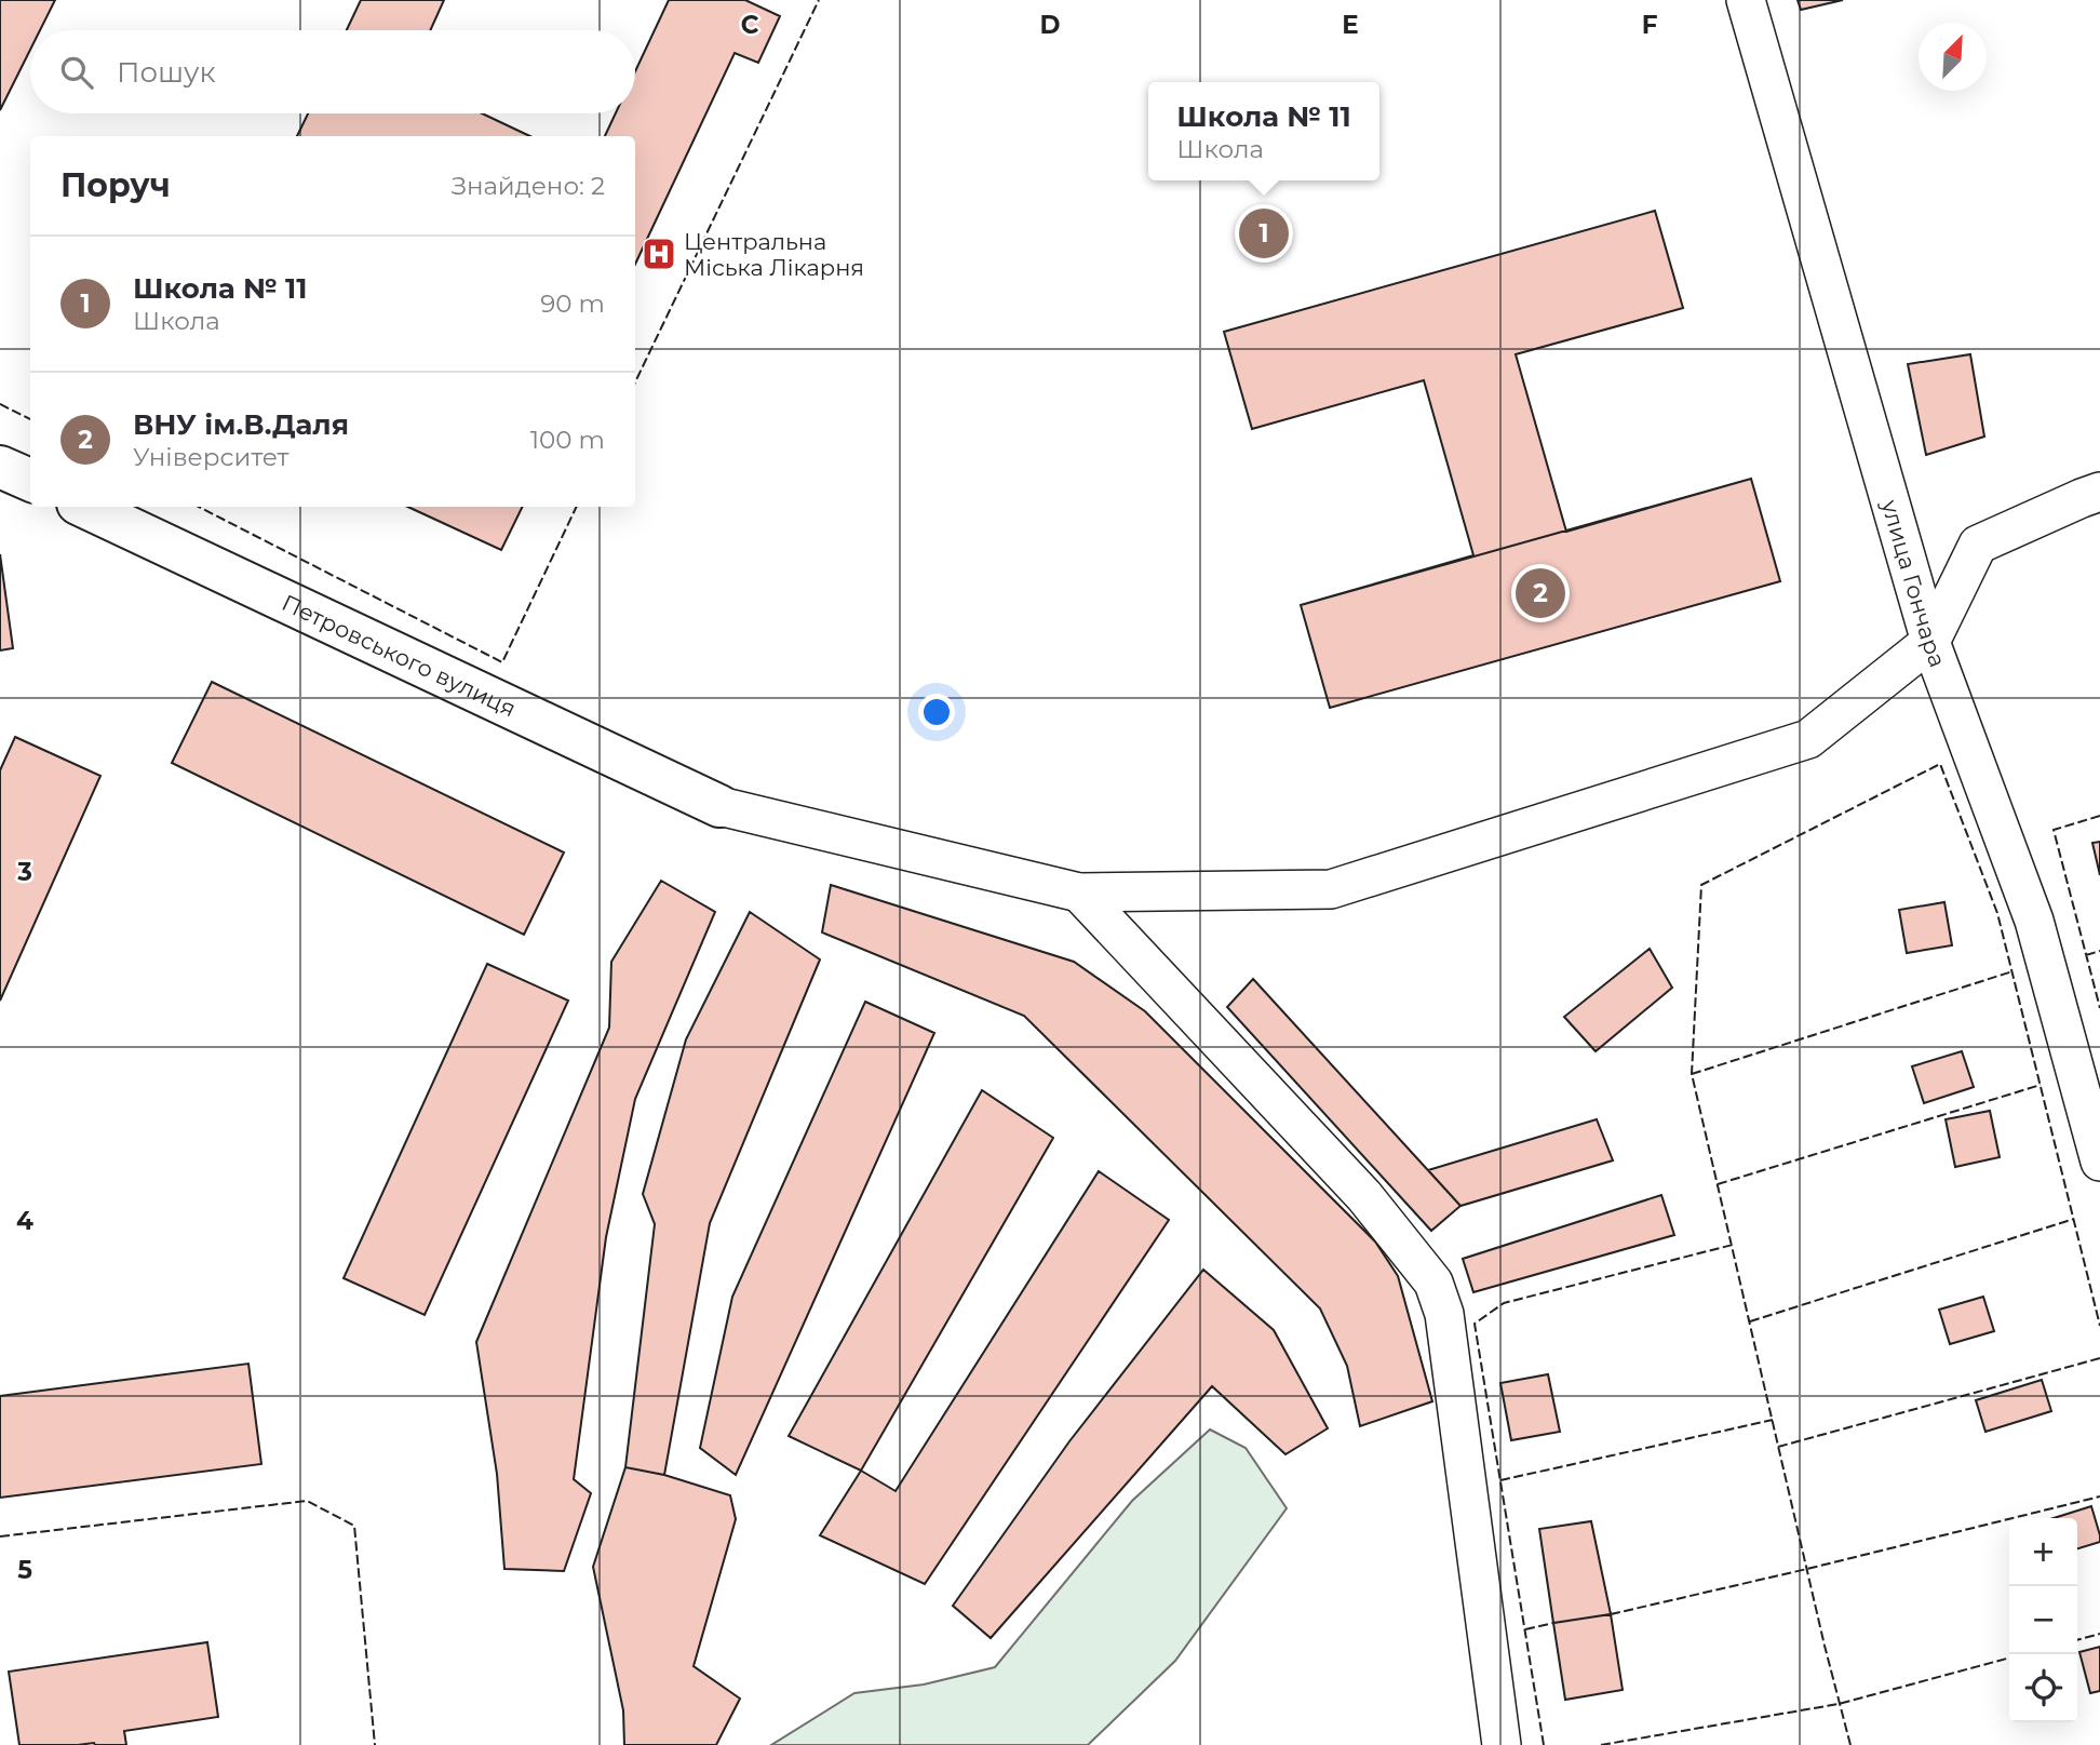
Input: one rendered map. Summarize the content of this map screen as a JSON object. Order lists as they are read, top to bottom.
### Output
{
  "streets": {
    "street": ["улица Гончара", "Петровського вулиця"]
  },
  "places": {
    "hospital": ["Центральна Міська Лікарня"]
  },
  "north": "top right",
  "page": {
    "search": "Пошук",
    "popup": ["Школа № 11", "Школа"],
    "heading": ["Поруч", "Знайдено: 2"],
    "pins": ["1", "2"],
    "list": [
      {
        "mark": "1",
        "name": "Школа № 11",
        "note": "Школа",
        "value": "90 m"
      },
      {
        "mark": "2",
        "name": "ВНУ ім.В.Даля",
        "note": "Університет",
        "value": "100 m"
      }
    ],
    "map_buttons": ["+", "−"]
  },
  "grid": {
    "columns": [
      "C",
      "D",
      "E",
      "F"
    ],
    "rows": ["3", "4", "5"]
  }
}
